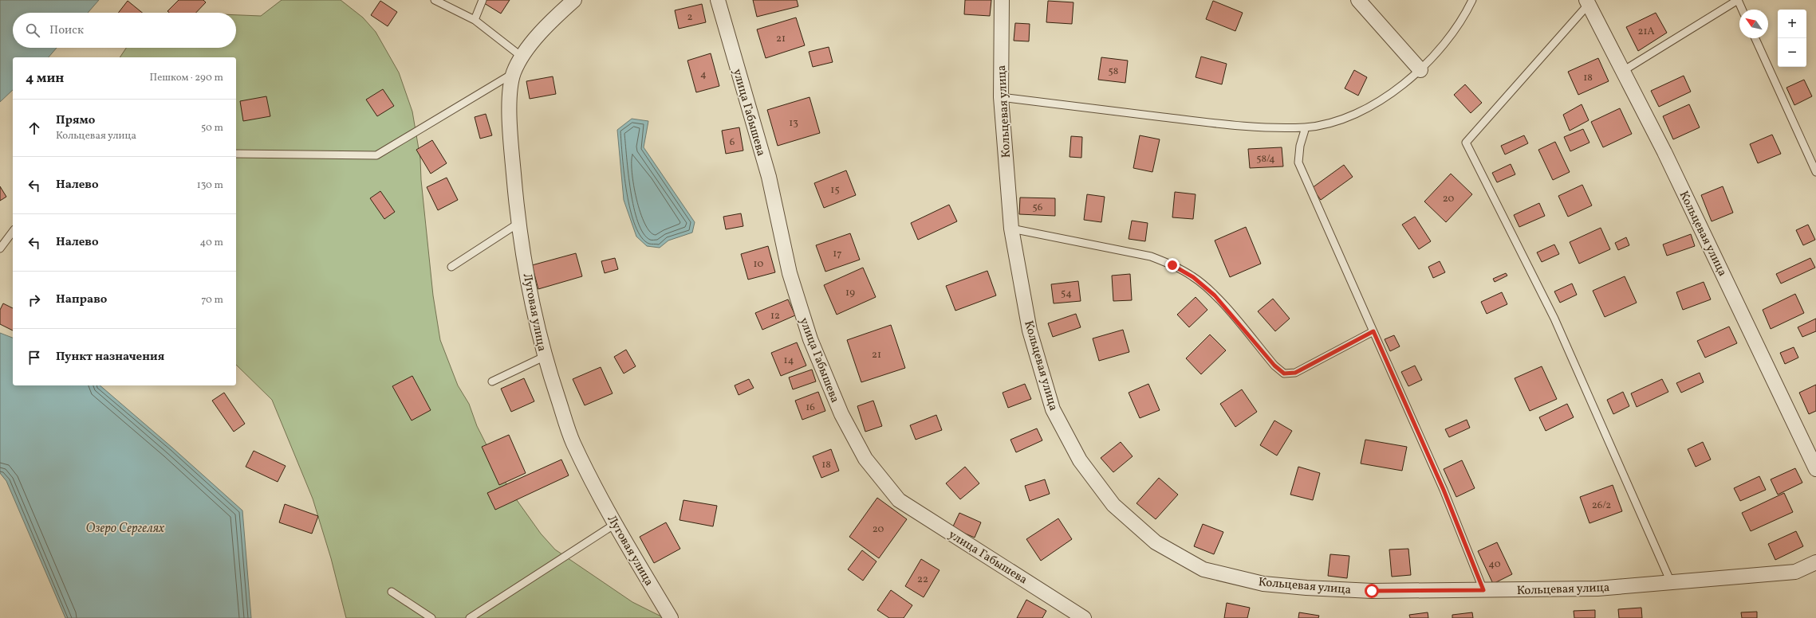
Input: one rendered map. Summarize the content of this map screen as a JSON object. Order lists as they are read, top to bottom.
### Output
{
  "streets": {
    "street": ["Кольцевая улица", "улица Габышева", "Луговая улица"]
  },
  "water": ["Озеро Сергелях"],
  "house_numbers": [
    "2",
    "21А",
    "21",
    "58",
    "4",
    "18",
    "13",
    "6",
    "58/4",
    "15",
    "20",
    "56",
    "17",
    "10",
    "19",
    "54",
    "12",
    "21",
    "14",
    "16",
    "18",
    "26/2",
    "20",
    "40",
    "22"
  ],
  "north": "top left",
  "page": {
    "map_buttons": ["+", "−"],
    "search": "Поиск",
    "heading": ["4 мин", "Пешком · 290 m"],
    "list": [
      ["Прямо", "Кольцевая улица", "50 m"],
      ["Налево", "130 m"],
      ["Налево", "40 m"],
      ["Направо", "70 m"],
      "Пункт назначения"
    ]
  }
}
